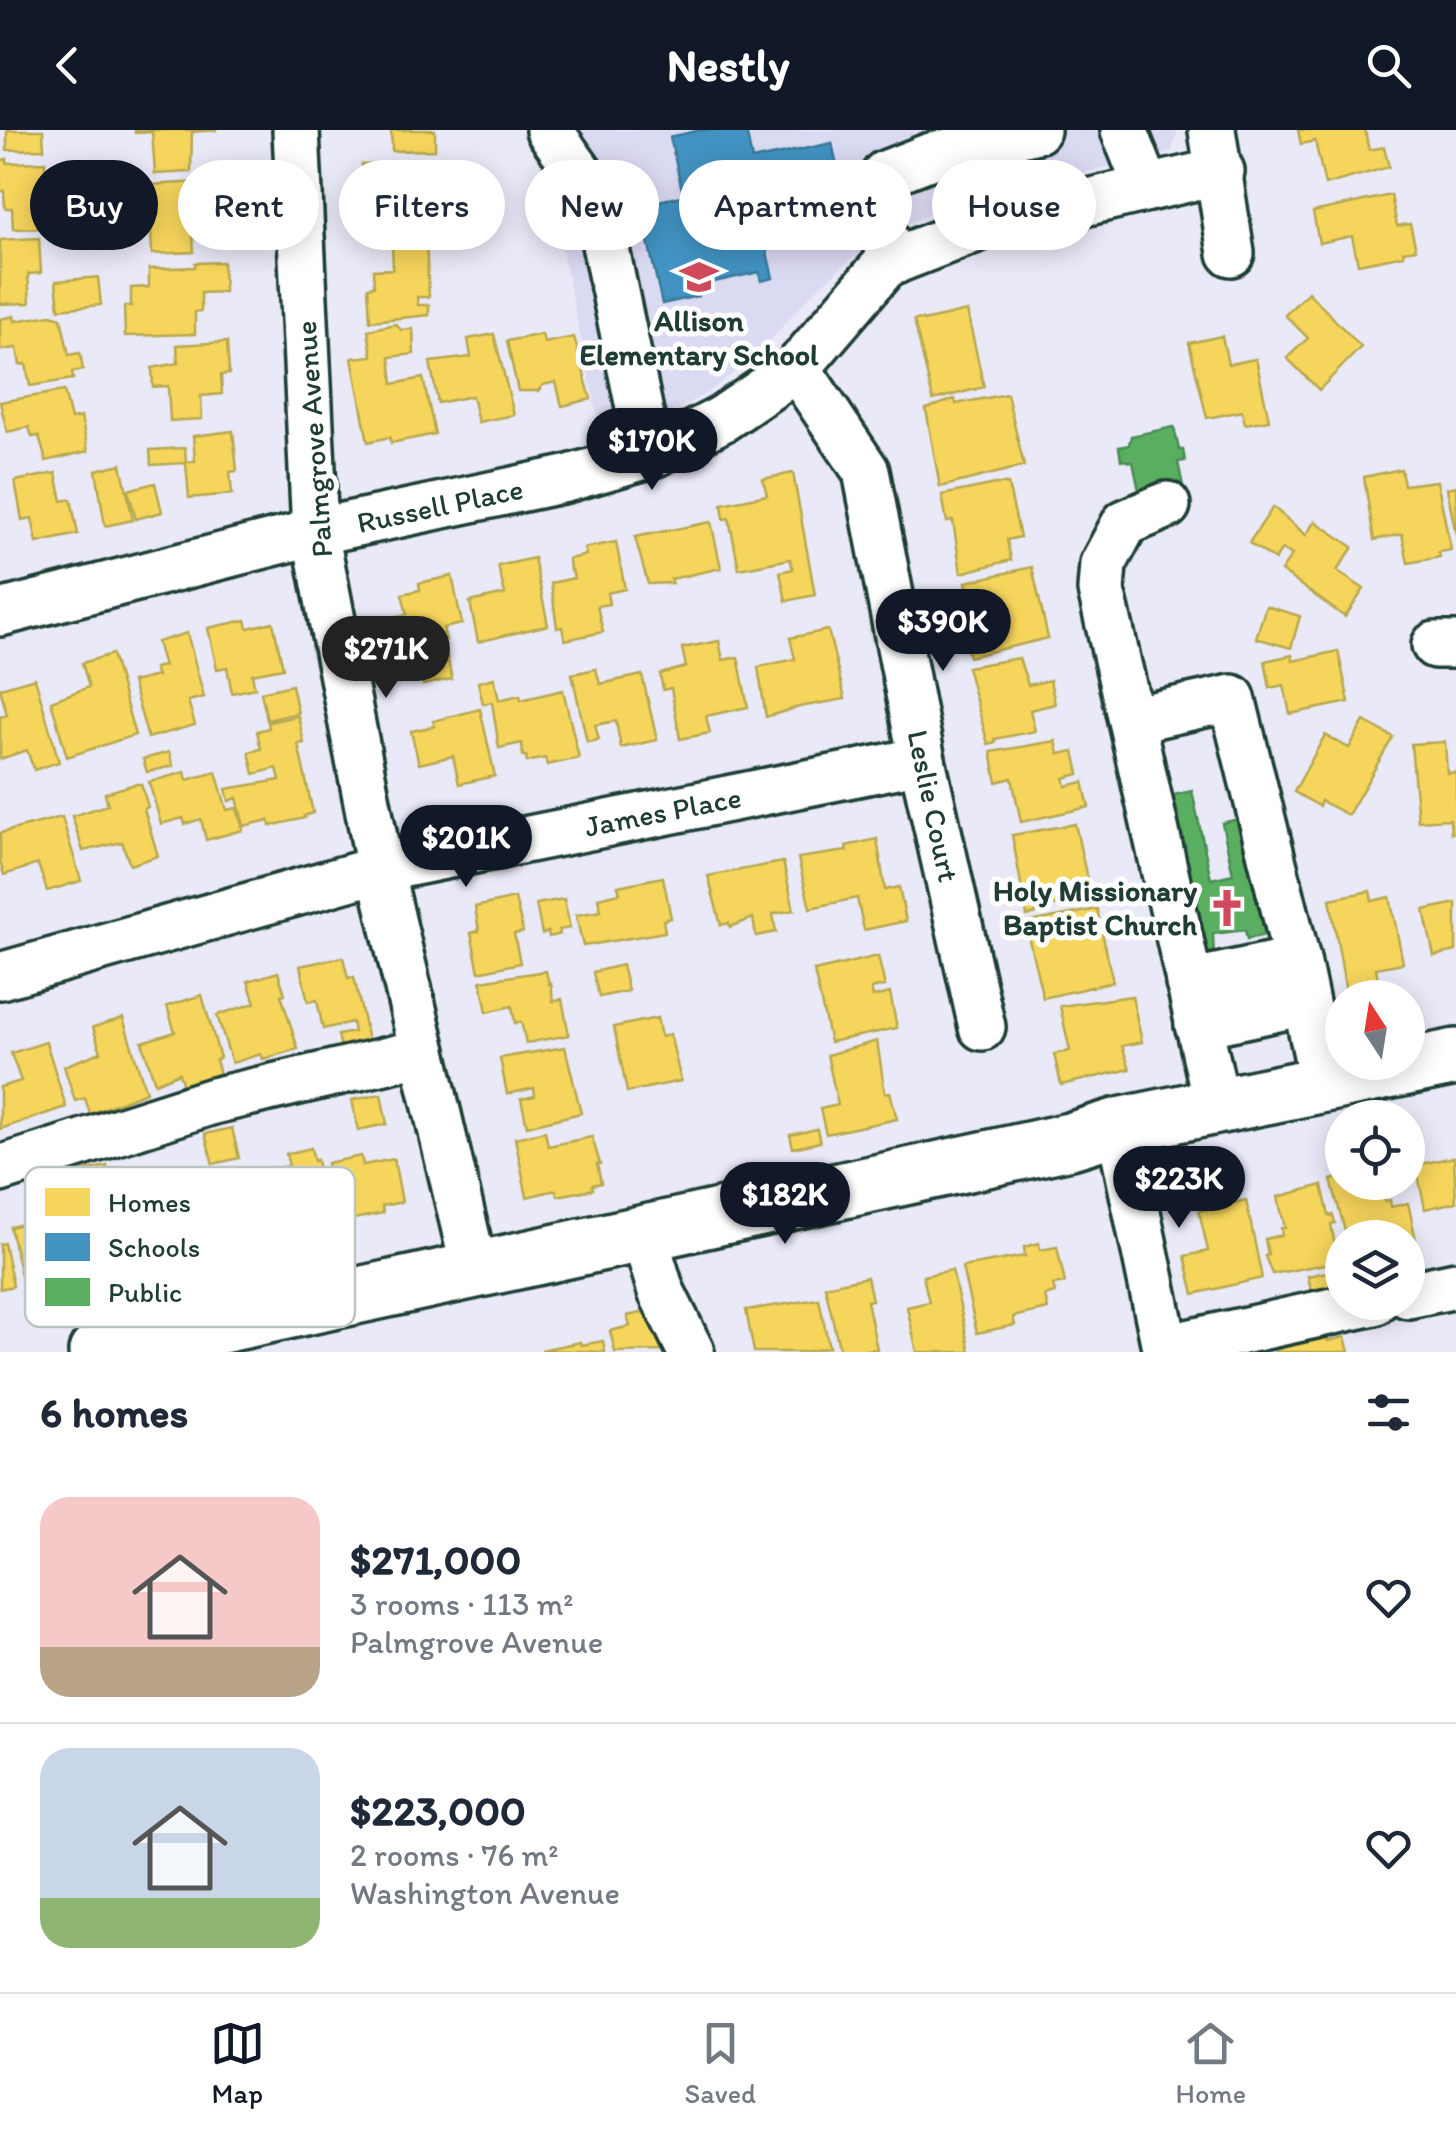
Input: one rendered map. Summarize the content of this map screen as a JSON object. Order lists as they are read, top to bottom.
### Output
{
  "streets": {
    "street": [
      "Palmgrove Avenue",
      "Russell Place",
      "Leslie Court",
      "James Place"
    ]
  },
  "crossings": [
    ["Palmgrove Avenue", "Russell Place"],
    ["Palmgrove Avenue", "James Place"],
    ["Russell Place", "Leslie Court"],
    ["Leslie Court", "James Place"]
  ],
  "places": {
    "school or university": ["Allison Elementary School"],
    "church": ["Holy Missionary Baptist Church"]
  },
  "legend": ["Homes", "Schools", "Public"],
  "north": "top",
  "page": {
    "header": "Nestly",
    "chip": [
      "Buy",
      "Rent",
      "Filters",
      "New",
      "Apartment",
      "House"
    ],
    "price": [
      "$170K",
      "$390K",
      "$271K",
      "$201K",
      "$223K",
      "$182K"
    ],
    "heading": "6 homes",
    "list": [
      {
        "name": "$271,000",
        "note": "3 rooms · 113 m² · Palmgrove Avenue"
      },
      {
        "name": "$223,000",
        "note": "2 rooms · 76 m² · Washington Avenue"
      }
    ],
    "tabs": ["Map", "Saved", "Home"]
  }
}
